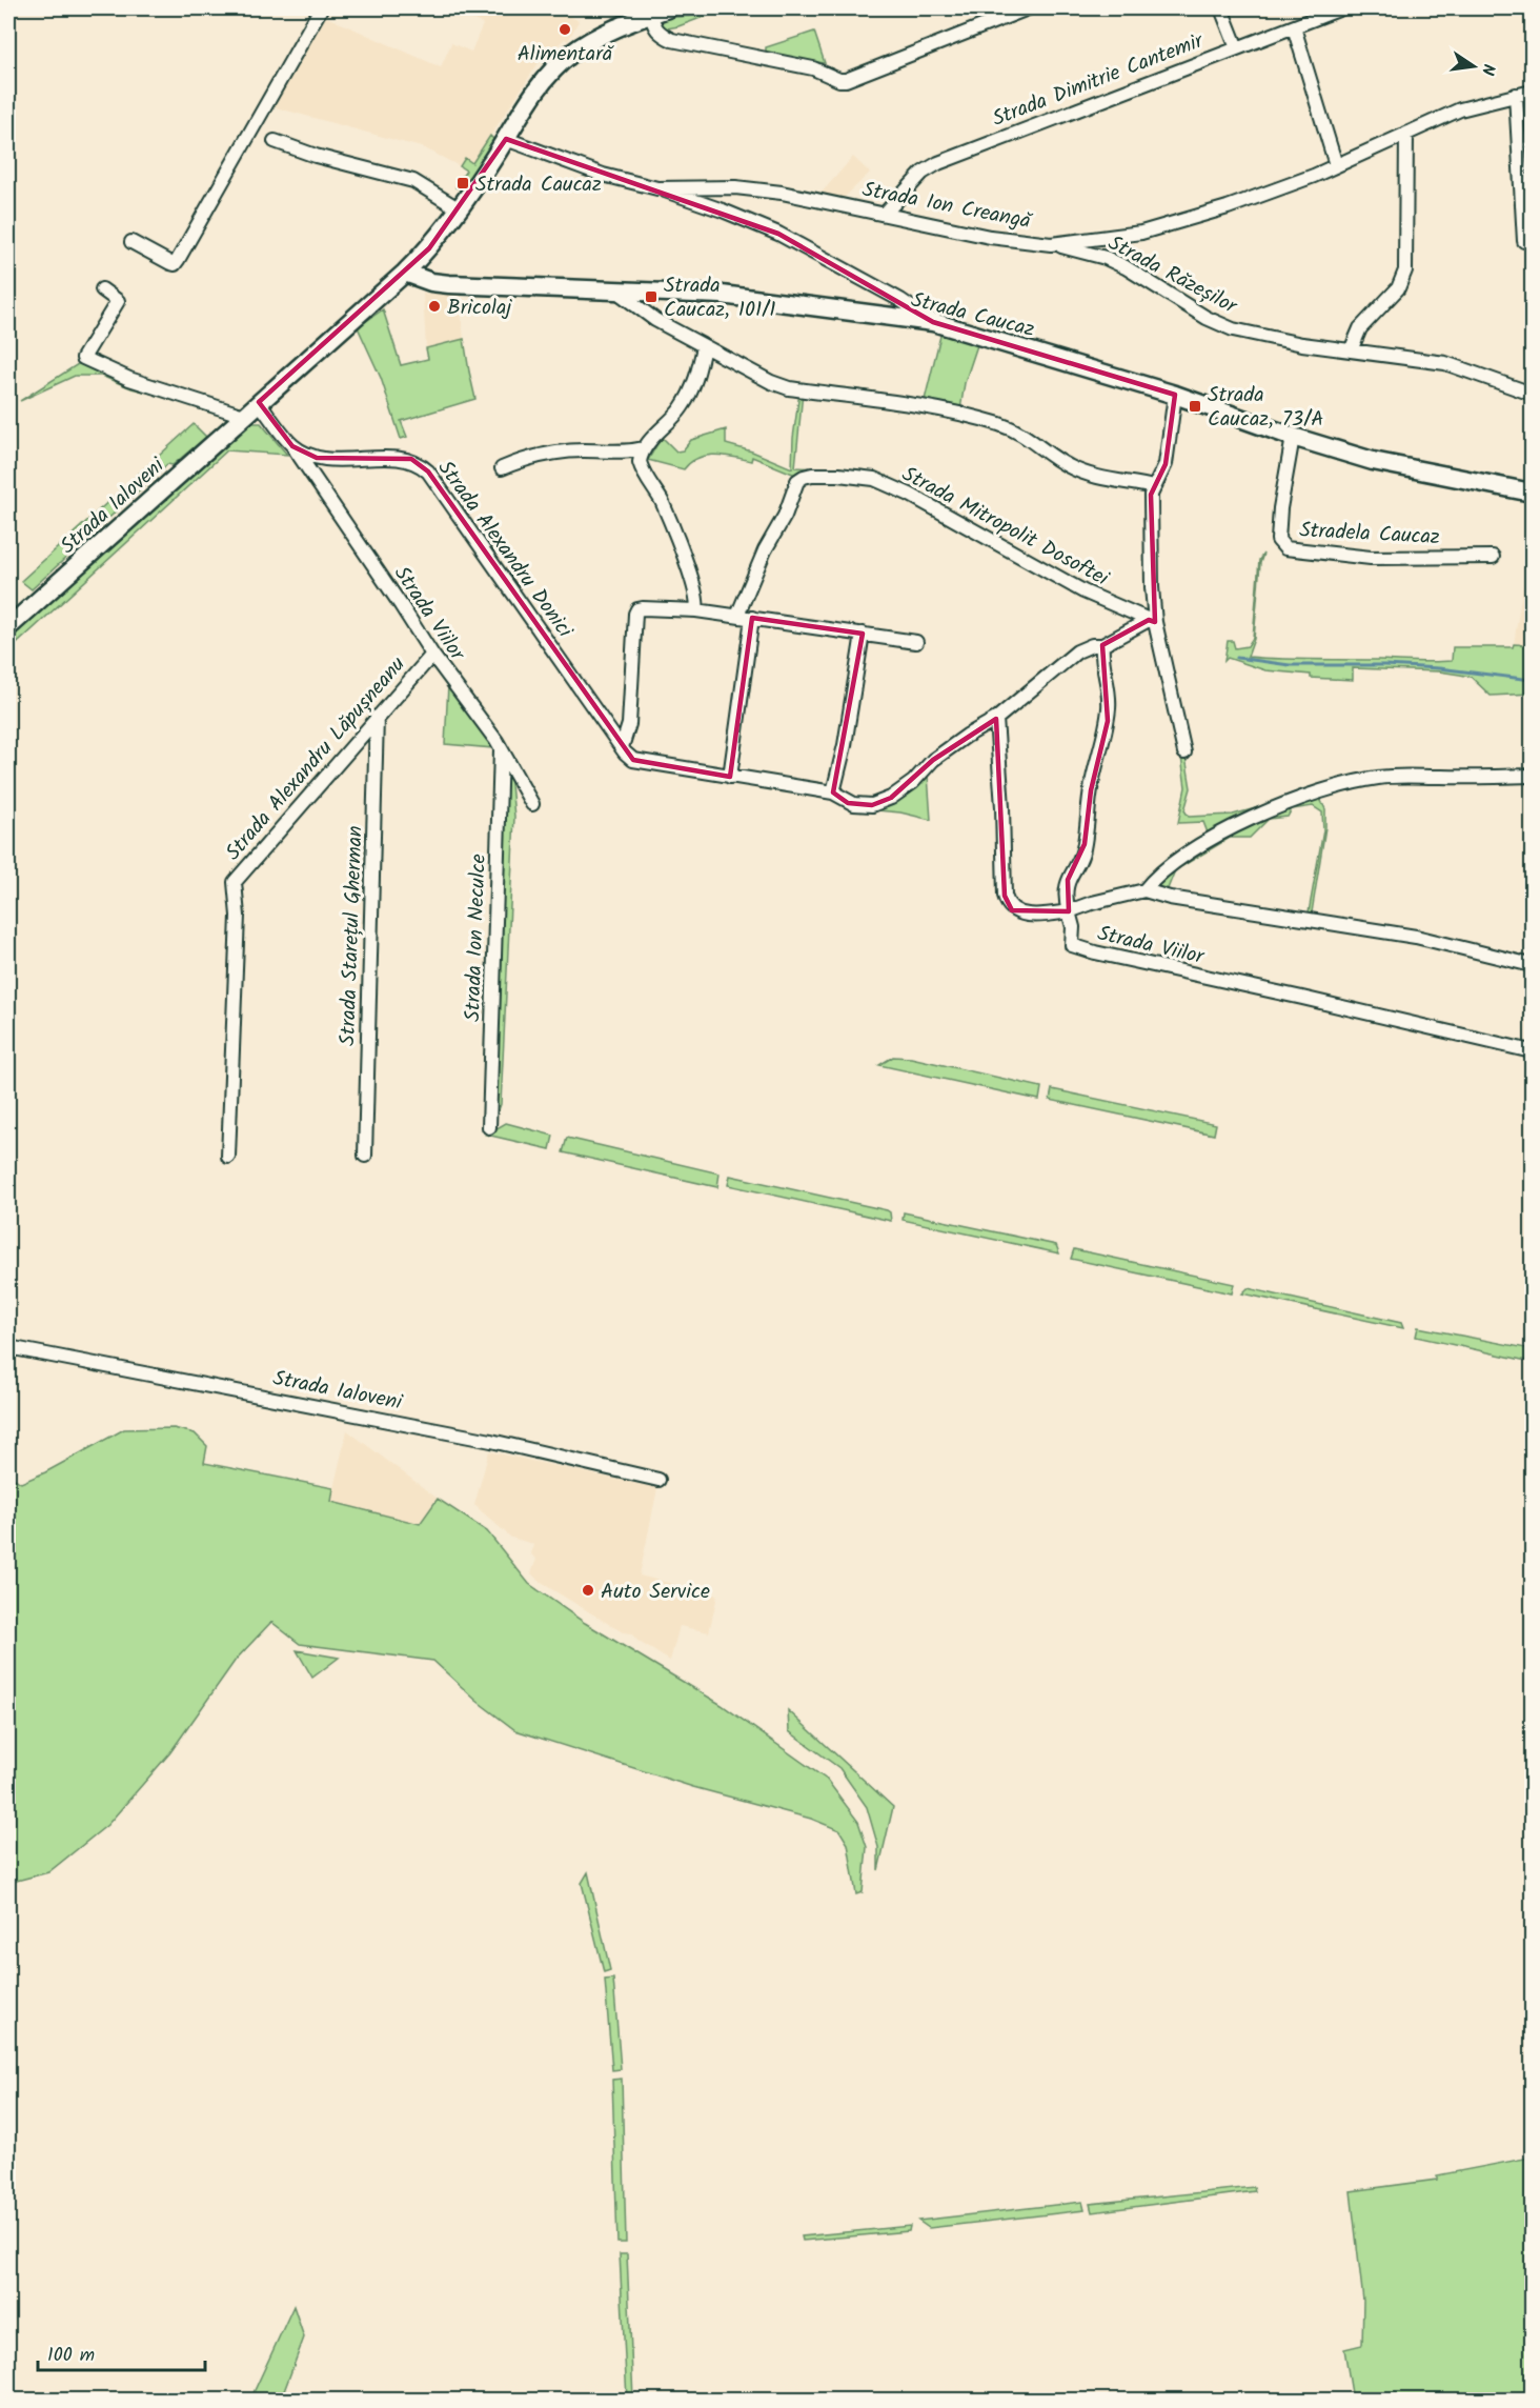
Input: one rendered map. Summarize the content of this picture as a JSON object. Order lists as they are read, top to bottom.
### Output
{
  "streets": {
    "street": [
      "Strada Dimitrie Cantemir",
      "Strada Ion Creangă",
      "Strada Răzeșilor",
      "Strada Caucaz",
      "Strada Ialoveni",
      "Strada Mitropolit Dosoftei",
      "Stradela Caucaz",
      "Strada Alexandru Donici",
      "Strada Viilor",
      "Strada Alexandru Lăpușneanu",
      "Strada Starețul Gherman",
      "Strada Ion Neculce"
    ]
  },
  "crossings": [
    ["Strada Dimitrie Cantemir", "Strada Ion Creangă"],
    ["Strada Ion Creangă", "Strada Răzeșilor"],
    ["Strada Caucaz", "Stradela Caucaz"],
    ["Strada Alexandru Donici", "Strada Viilor"],
    ["Strada Viilor", "Strada Alexandru Lăpușneanu"],
    ["Strada Viilor", "Strada Ion Neculce"],
    ["Strada Alexandru Lăpușneanu", "Strada Starețul Gherman"]
  ],
  "places": {
    "other": ["Alimentară", "Bricolaj", "Auto Service"],
    "transit": ["Strada Caucaz", "Strada Caucaz, 101/1", "Strada Caucaz, 73/A"]
  },
  "scale_bar": "100 m",
  "north": "right"
}
